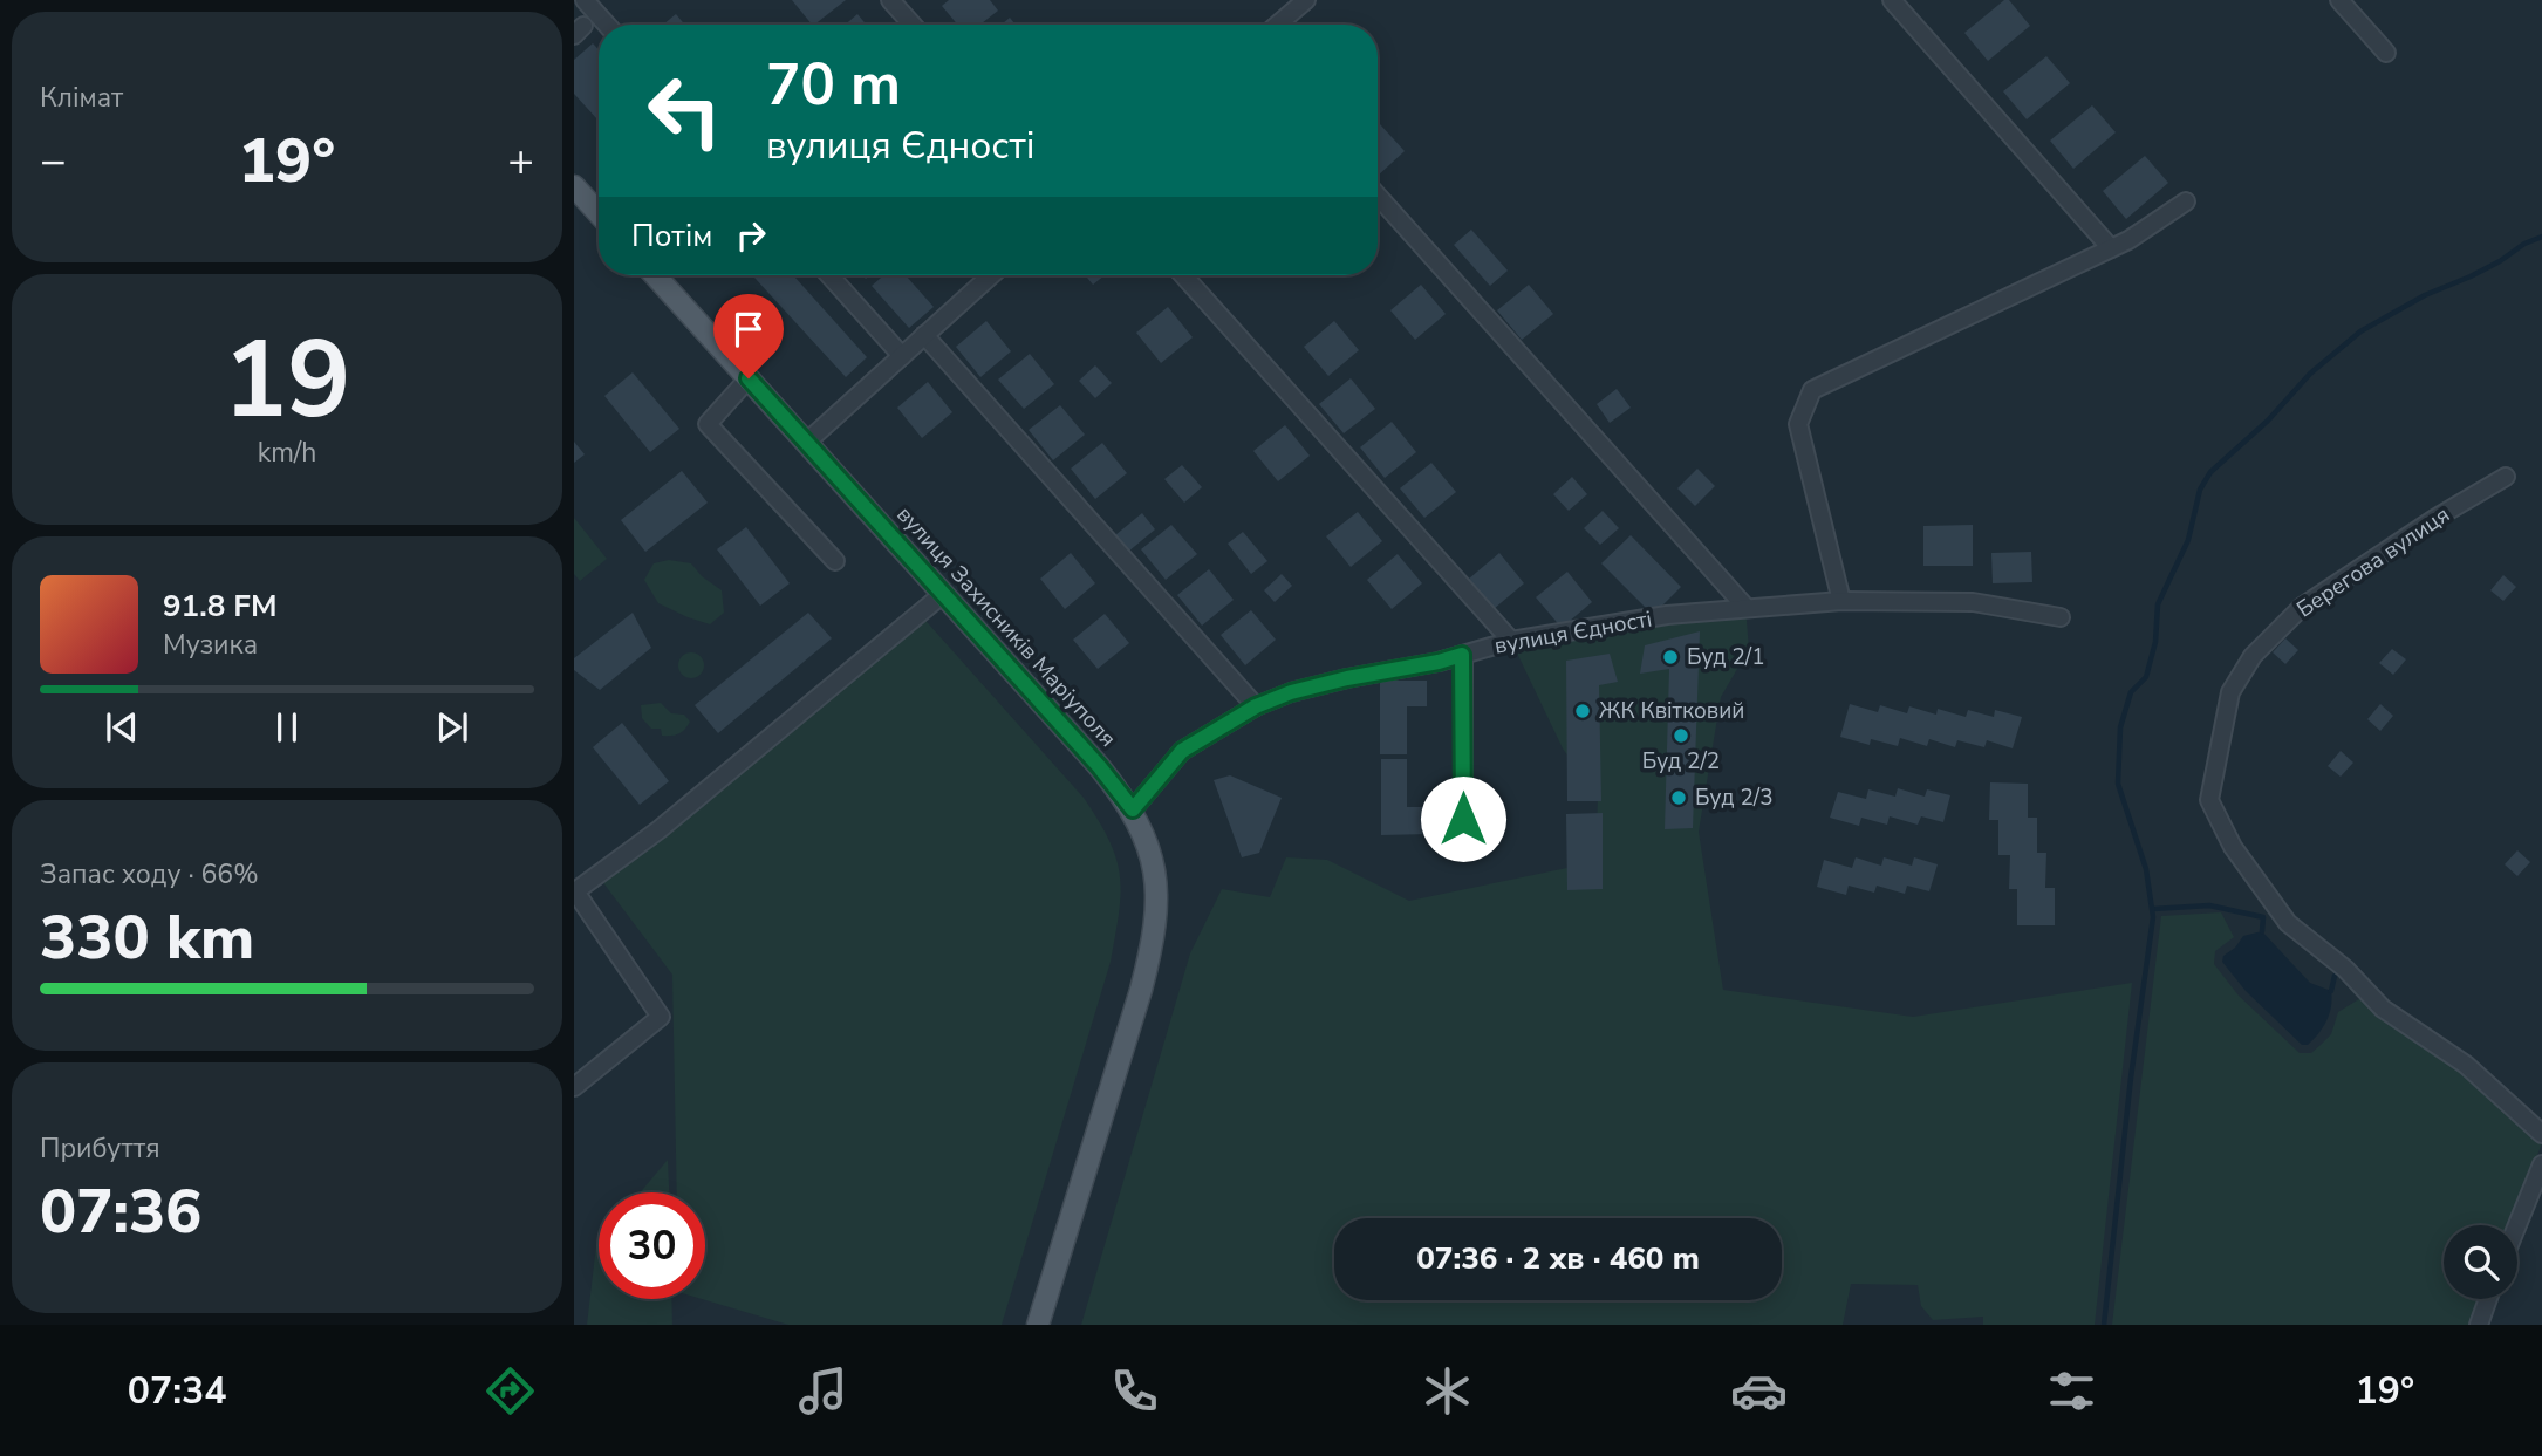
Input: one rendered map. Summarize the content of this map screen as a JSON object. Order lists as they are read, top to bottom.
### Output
{
  "streets": {
    "main road": ["вулиця Захисників Маріуполя"],
    "street": ["Берегова вулиця", "вулиця Єдності"]
  },
  "crossings": [
    ["вулиця Захисників Маріуполя", "вулиця Єдності"]
  ],
  "places": [
    "Буд 2/1",
    "ЖК Квітковий",
    "Буд 2/2",
    "Буд 2/3"
  ],
  "page": {
    "tile": [
      "Клімат",
      ["19", "km/h"],
      ["Запас ходу · 66%", "330 km"],
      ["Прибуття", "07:36"]
    ],
    "turn": ["70 m", "вулиця Єдності"],
    "heat": ["−", "19°", "+"],
    "then": "Потім",
    "song": ["91.8 FM", "Музика"],
    "limit": "30",
    "trip": "07:36 · 2 хв · 460 m",
    "tabs": ["07:34", "19°"]
  }
}
